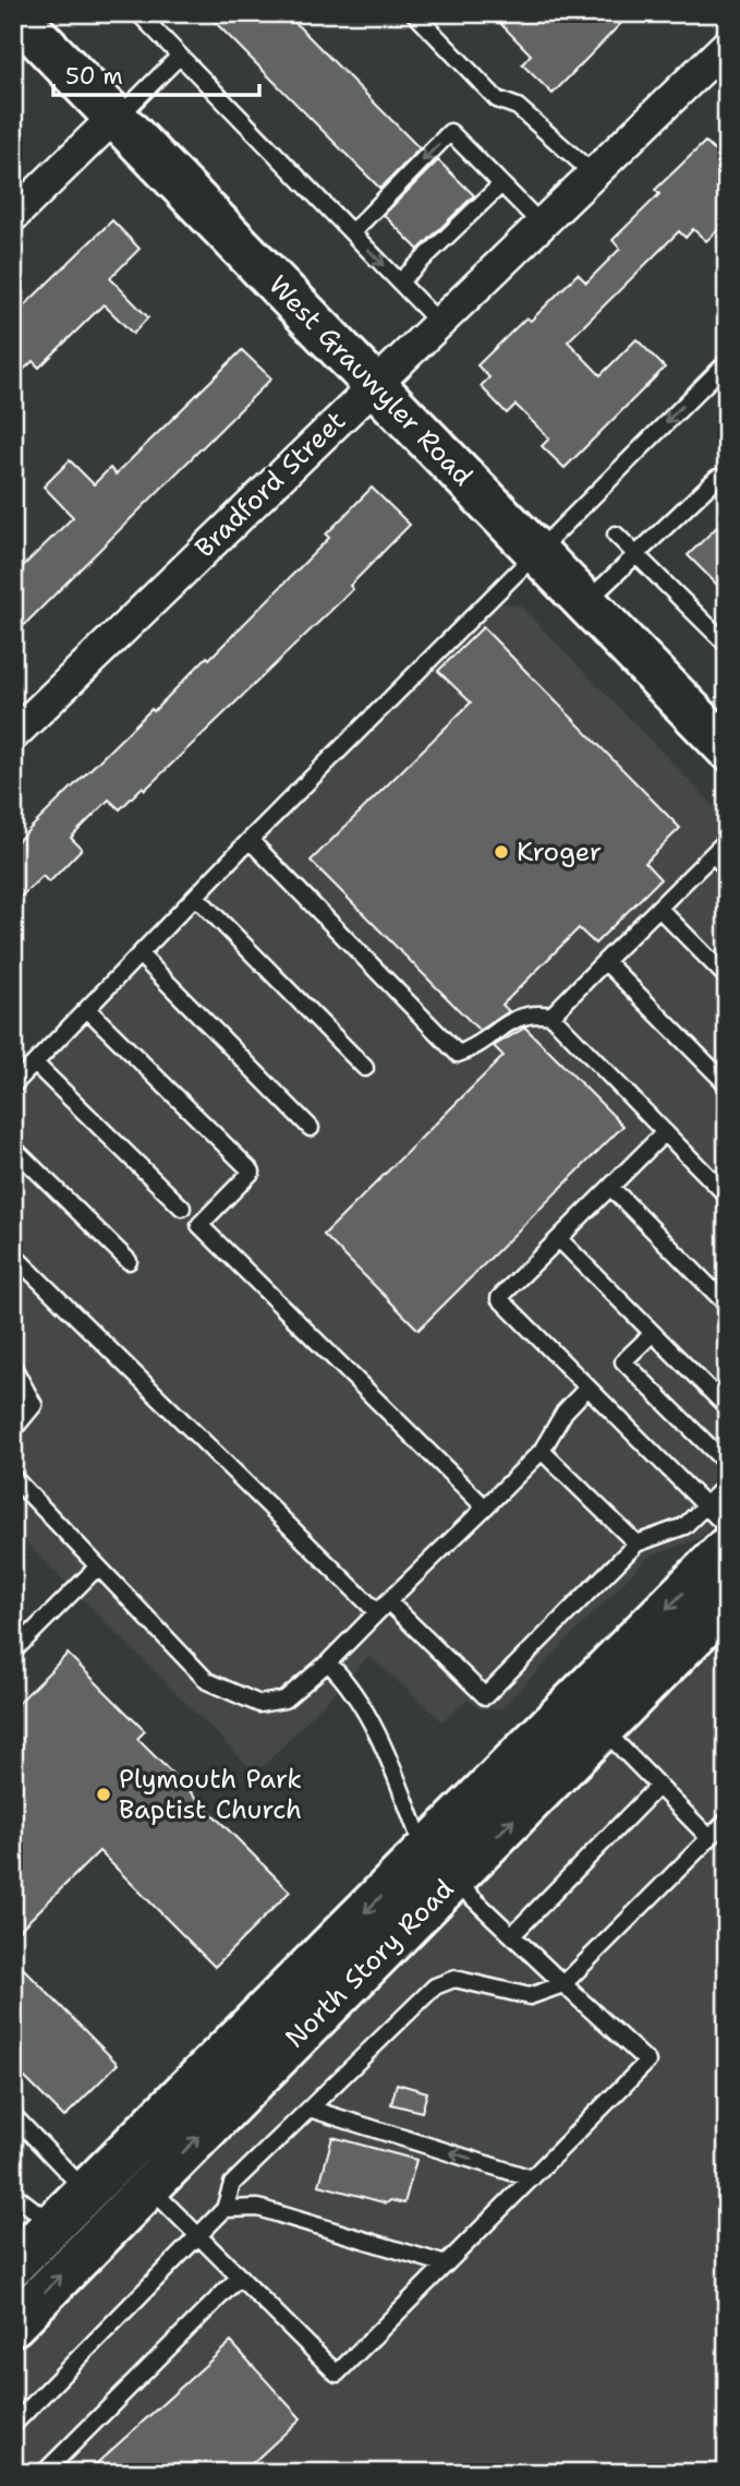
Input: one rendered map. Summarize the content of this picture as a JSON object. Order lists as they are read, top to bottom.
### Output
{
  "streets": {
    "main road": ["West Grauwyler Road", "North Story Road"],
    "street": ["Bradford Street"]
  },
  "crossings": [
    ["West Grauwyler Road", "Bradford Street"]
  ],
  "places": ["Kroger", "Plymouth Park Baptist Church"],
  "scale_bar": "50 m"
}
